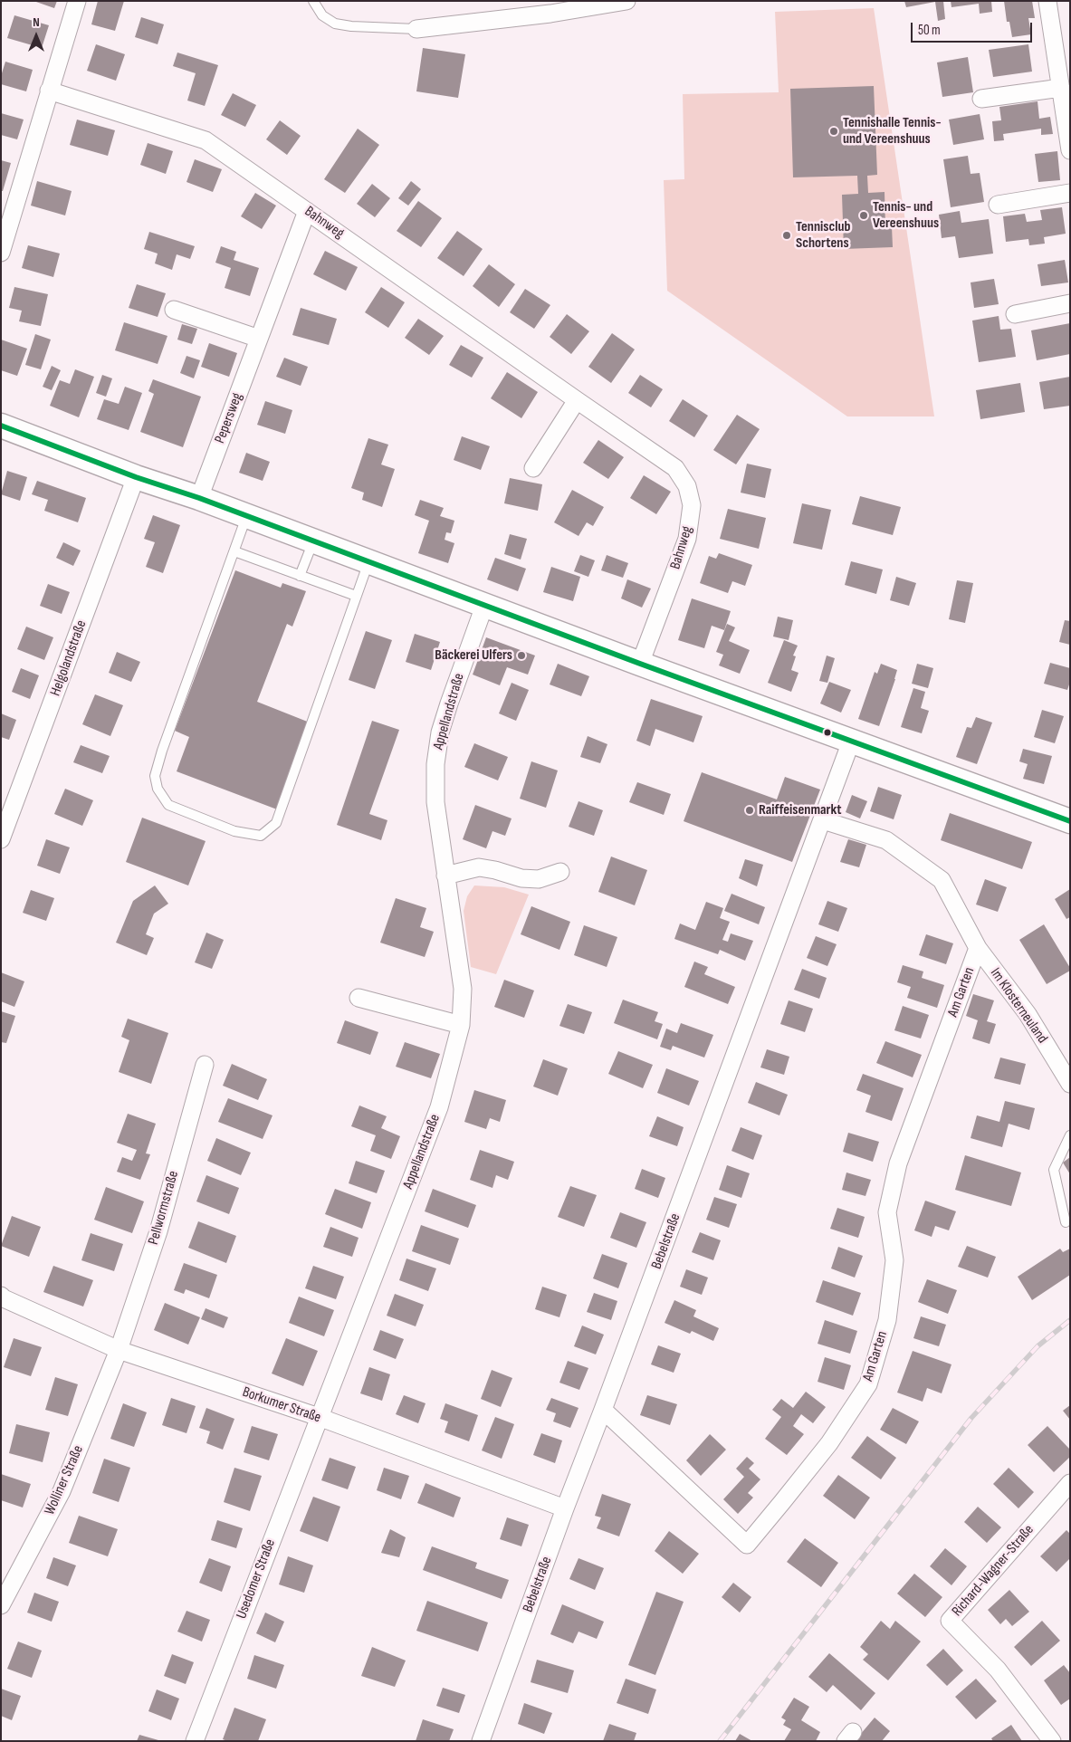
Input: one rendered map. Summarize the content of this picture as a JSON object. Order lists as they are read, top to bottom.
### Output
{
  "streets": {
    "street": [
      "Bahnweg",
      "Pepersweg",
      "Helgolandstraße",
      "Appellandstraße",
      "Am Garten",
      "Im Klosterneuland",
      "Pellwormstraße",
      "Bebelstraße",
      "Borkumer Straße",
      "Wolliner Straße",
      "Richard-Wagner-Straße",
      "Usedomer Straße"
    ]
  },
  "crossings": [
    ["Bahnweg", "Pepersweg"],
    ["Appellandstraße", "Borkumer Straße"],
    ["Appellandstraße", "Usedomer Straße"],
    ["Am Garten", "Im Klosterneuland"],
    ["Am Garten", "Bebelstraße"],
    ["Im Klosterneuland", "Bebelstraße"],
    ["Pellwormstraße", "Borkumer Straße"],
    ["Pellwormstraße", "Wolliner Straße"],
    ["Bebelstraße", "Borkumer Straße"],
    ["Borkumer Straße", "Wolliner Straße"],
    ["Borkumer Straße", "Usedomer Straße"]
  ],
  "places": [
    "Tennishalle Tennis- und Vereenshuus",
    "Tennis- und Vereenshuus",
    "Tennisclub Schortens",
    "Bäckerei Ulfers",
    "Raiffeisenmarkt"
  ],
  "scale_bar": "50 m",
  "north": "top"
}
